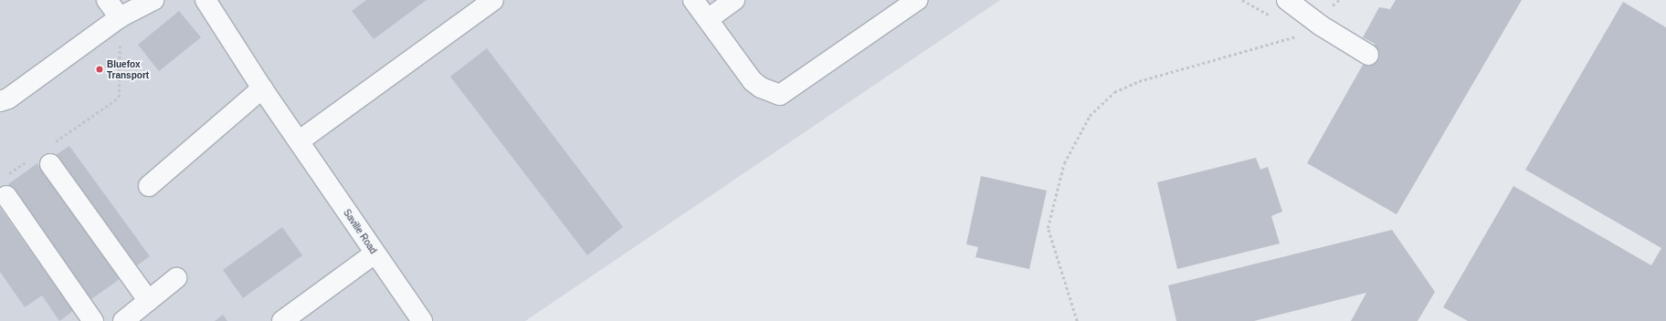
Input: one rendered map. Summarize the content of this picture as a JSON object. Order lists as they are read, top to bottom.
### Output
{
  "streets": {
    "street": ["Saville Road"]
  },
  "places": ["Bluefox Transport"]
}
